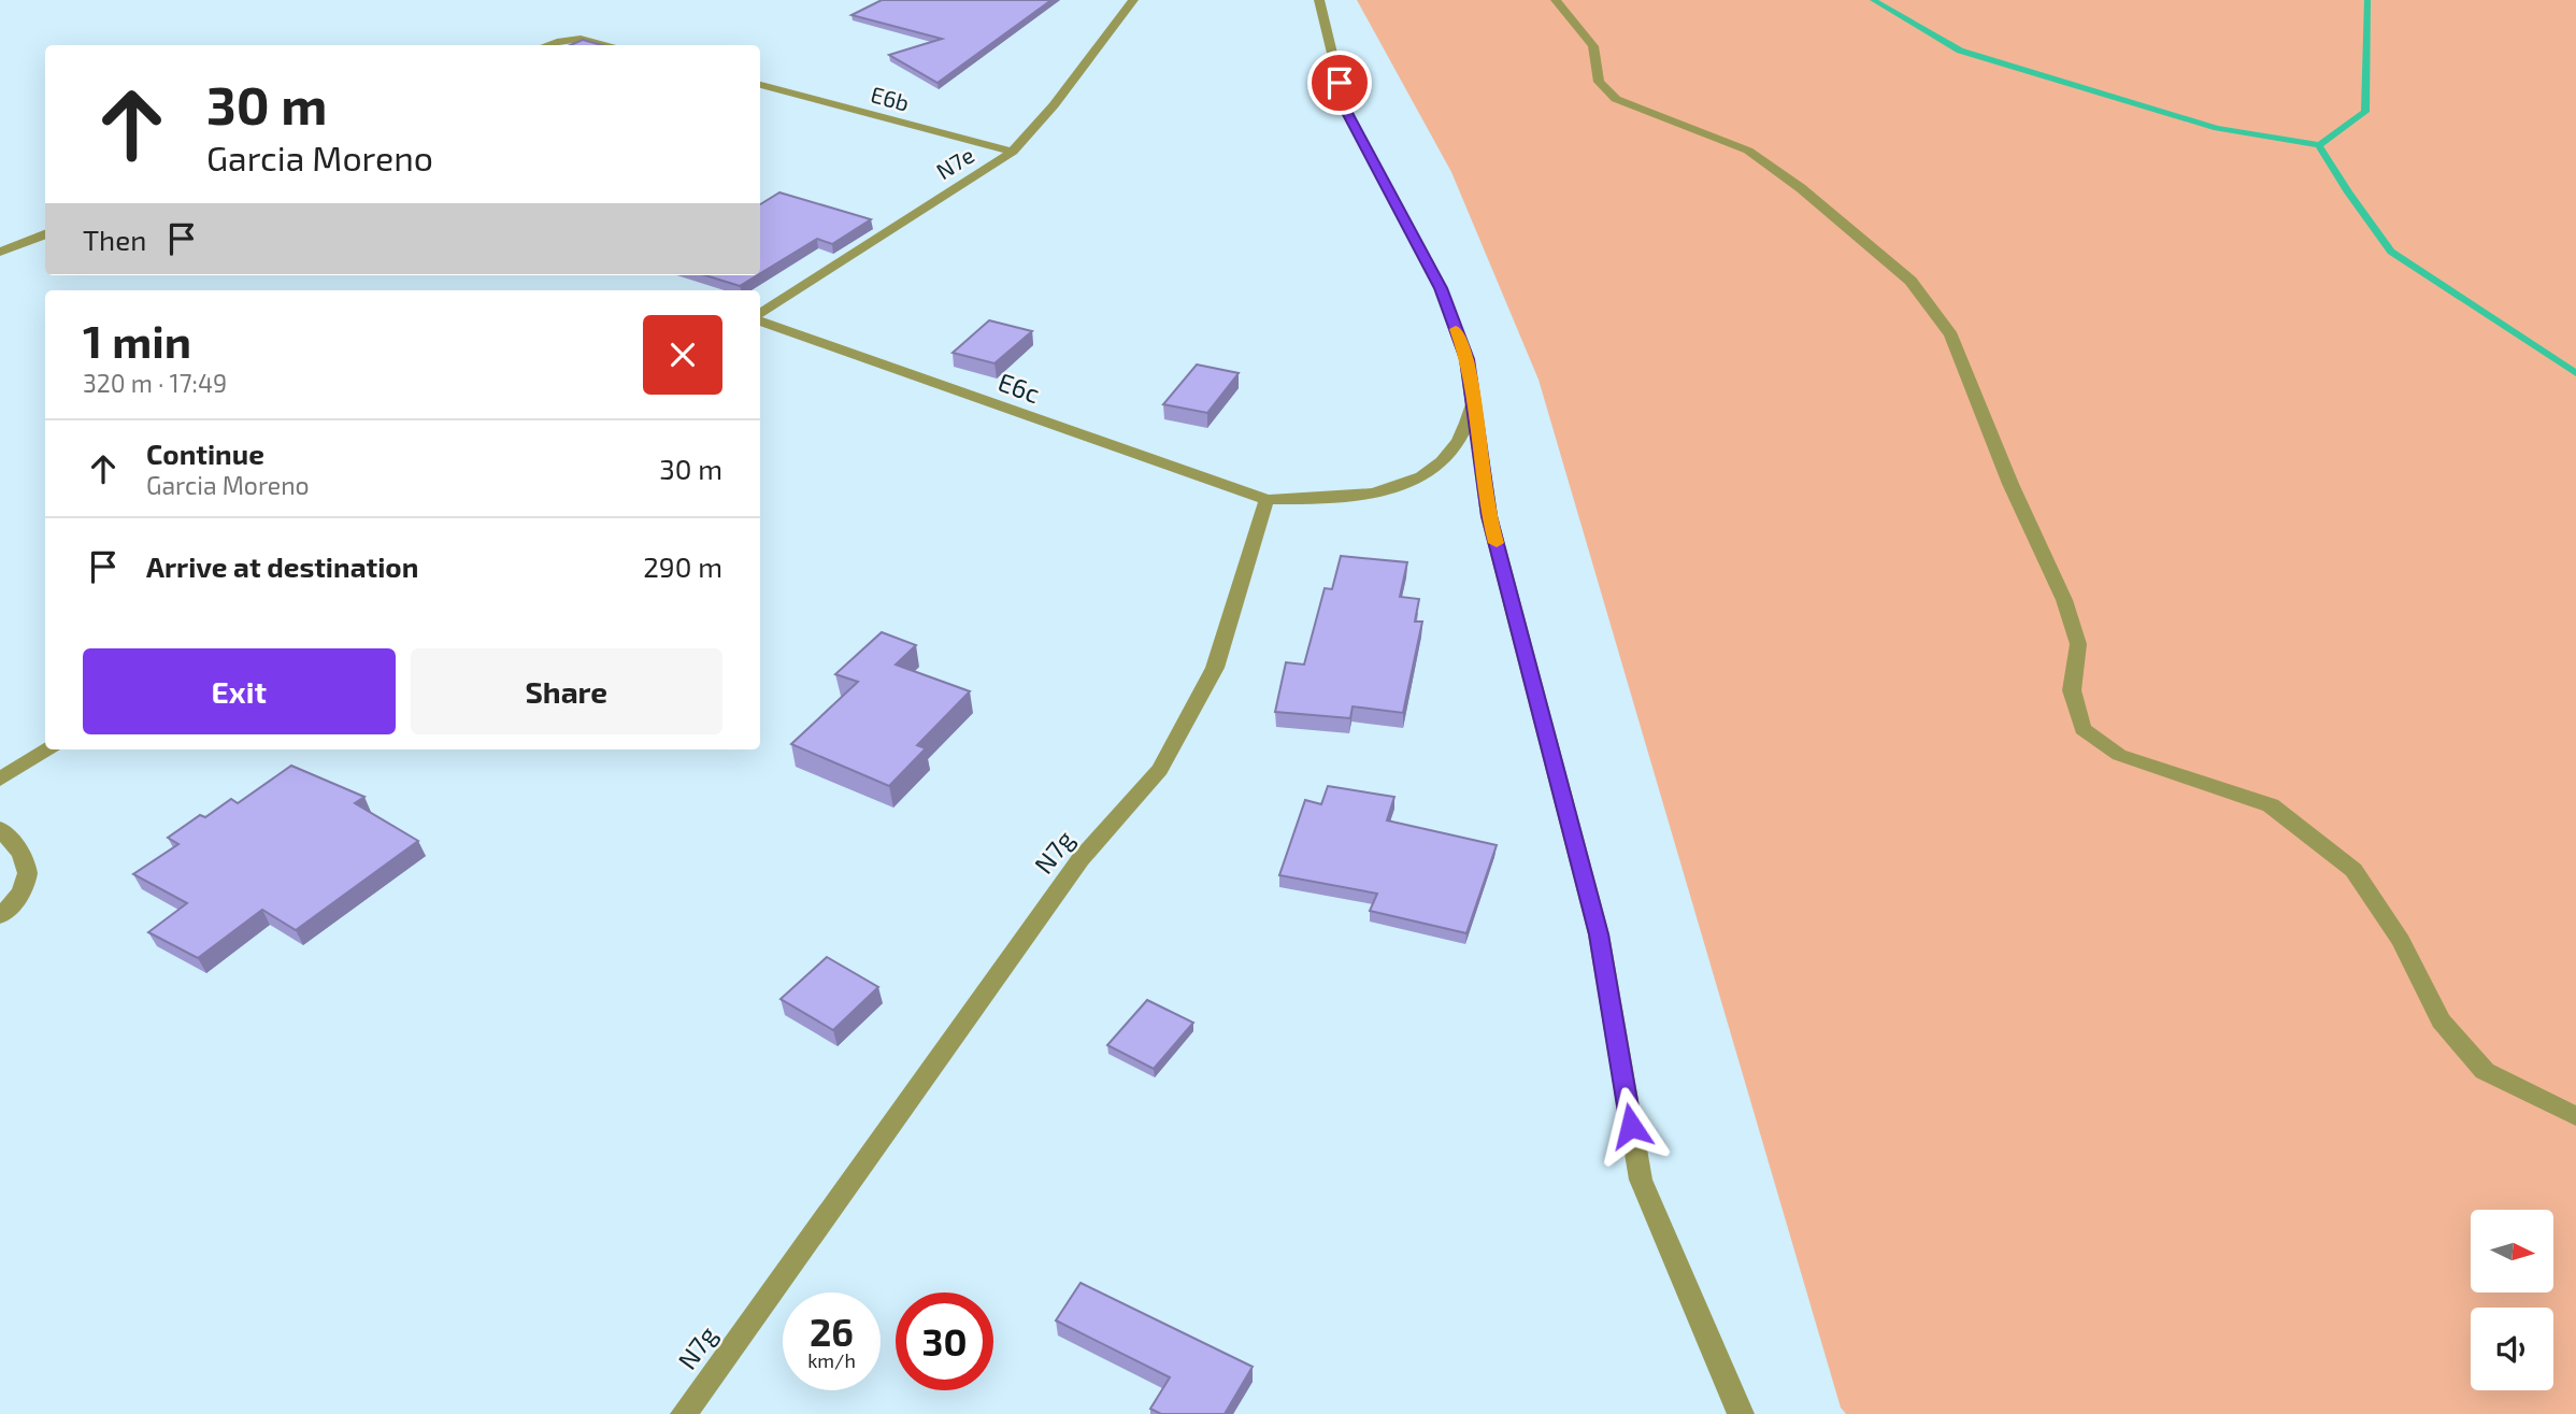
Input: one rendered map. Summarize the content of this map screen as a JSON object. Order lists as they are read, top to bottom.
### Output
{
  "streets": {
    "street": [
      "E6b",
      "N7e",
      "E6c",
      "N7g"
    ]
  },
  "crossings": [
    ["E6b", "N7e"],
    ["E6c", "N7g"]
  ],
  "north": "right",
  "page": {
    "turn": ["30 m", "Garcia Moreno"],
    "then": "Then",
    "heading": ["1 min", "320 m · 17:49"],
    "list": [
      {
        "name": "Continue",
        "note": "Garcia Moreno",
        "value": "30 m"
      },
      {
        "name": "Arrive at destination",
        "value": "290 m"
      }
    ],
    "buttons": ["Exit", "Share"],
    "speed": "26 km/h",
    "limit": "30"
  }
}
